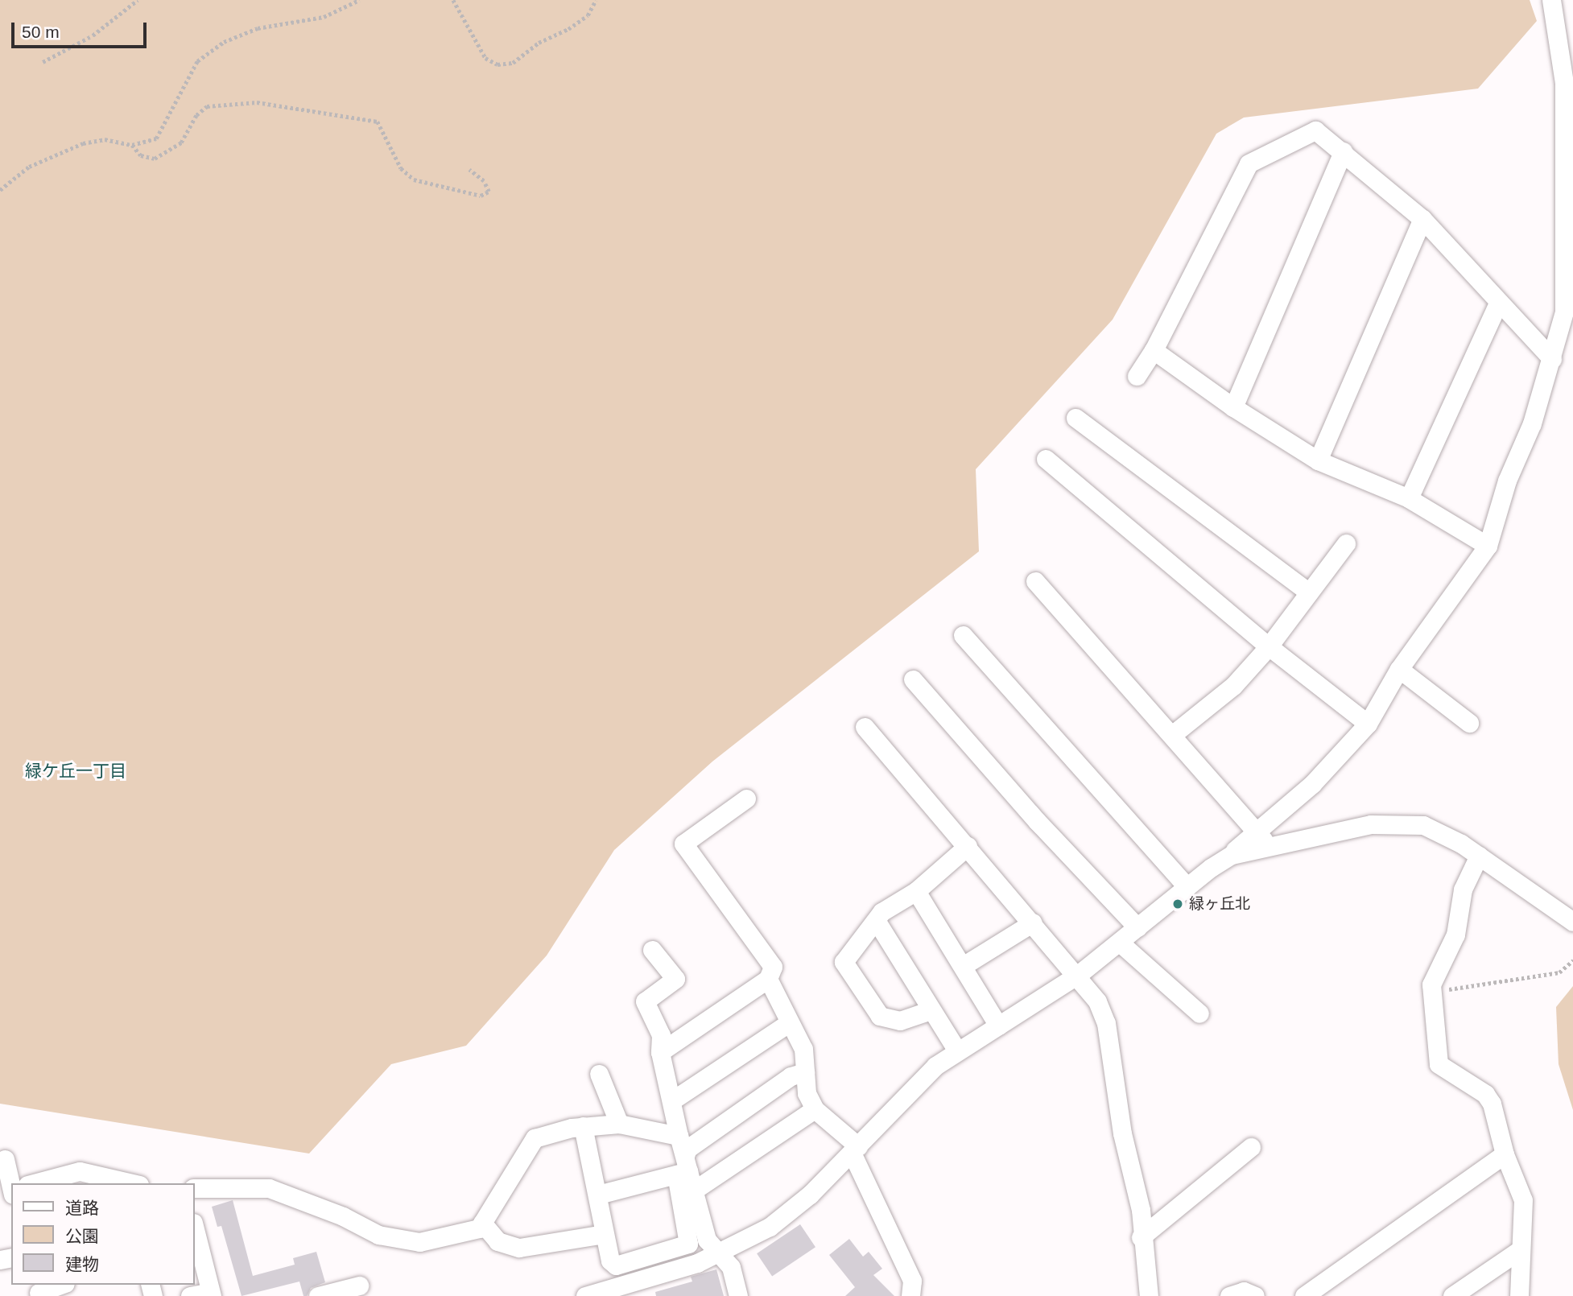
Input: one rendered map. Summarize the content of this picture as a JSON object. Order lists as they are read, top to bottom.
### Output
{
  "districts": ["緑ケ丘一丁目"],
  "places": ["緑ヶ丘北"],
  "legend": ["道路", "公園", "建物"],
  "scale_bar": "50 m"
}
